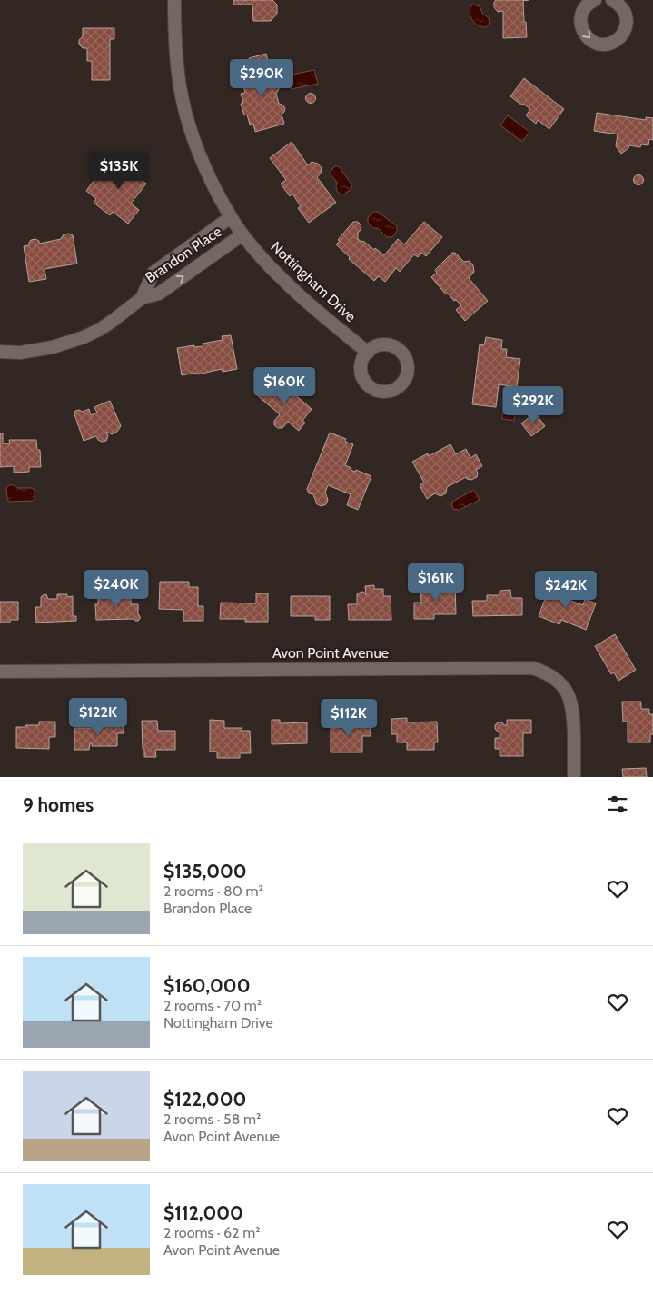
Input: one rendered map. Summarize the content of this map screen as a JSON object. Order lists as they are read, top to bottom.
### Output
{
  "streets": {
    "street": ["Brandon Place", "Nottingham Drive", "Avon Point Avenue"]
  },
  "crossings": [
    ["Brandon Place", "Nottingham Drive"]
  ],
  "page": {
    "price": [
      "$290K",
      "$135K",
      "$160K",
      "$292K",
      "$161K",
      "$240K",
      "$242K",
      "$122K",
      "$112K"
    ],
    "heading": "9 homes",
    "list": [
      {
        "name": "$135,000",
        "note": "2 rooms · 80 m² · Brandon Place"
      },
      {
        "name": "$160,000",
        "note": "2 rooms · 70 m² · Nottingham Drive"
      },
      {
        "name": "$122,000",
        "note": "2 rooms · 58 m² · Avon Point Avenue"
      },
      {
        "name": "$112,000",
        "note": "2 rooms · 62 m² · Avon Point Avenue"
      }
    ]
  }
}
